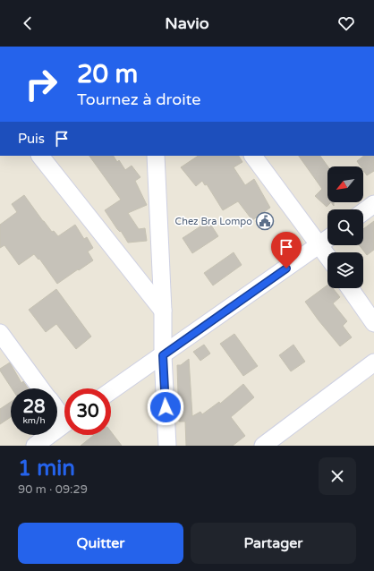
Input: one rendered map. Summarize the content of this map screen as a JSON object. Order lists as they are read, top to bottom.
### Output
{
  "places": {
    "public building": ["Chez Bra Lompo"]
  },
  "north": "bottom left",
  "page": {
    "header": "Navio",
    "turn": ["20 m", "Tournez à droite"],
    "then": "Puis",
    "speed": "28 km/h",
    "limit": "30",
    "heading": ["1 min", "90 m · 09:29"],
    "buttons": ["Quitter", "Partager"]
  }
}
